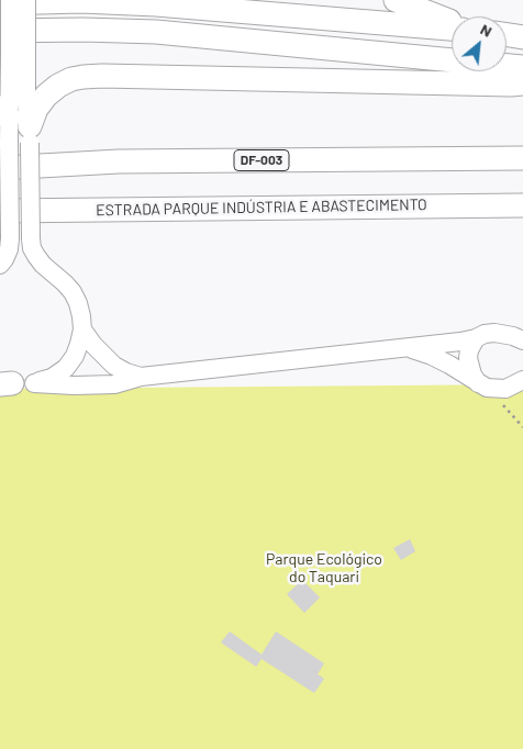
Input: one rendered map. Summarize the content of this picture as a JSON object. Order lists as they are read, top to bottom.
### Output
{
  "streets": {
    "main road": ["DF-003", "ESTRADA PARQUE INDÚSTRIA E ABASTECIMENTO"]
  },
  "parks": ["Parque Ecológico do Taquari"],
  "north": "top right"
}
